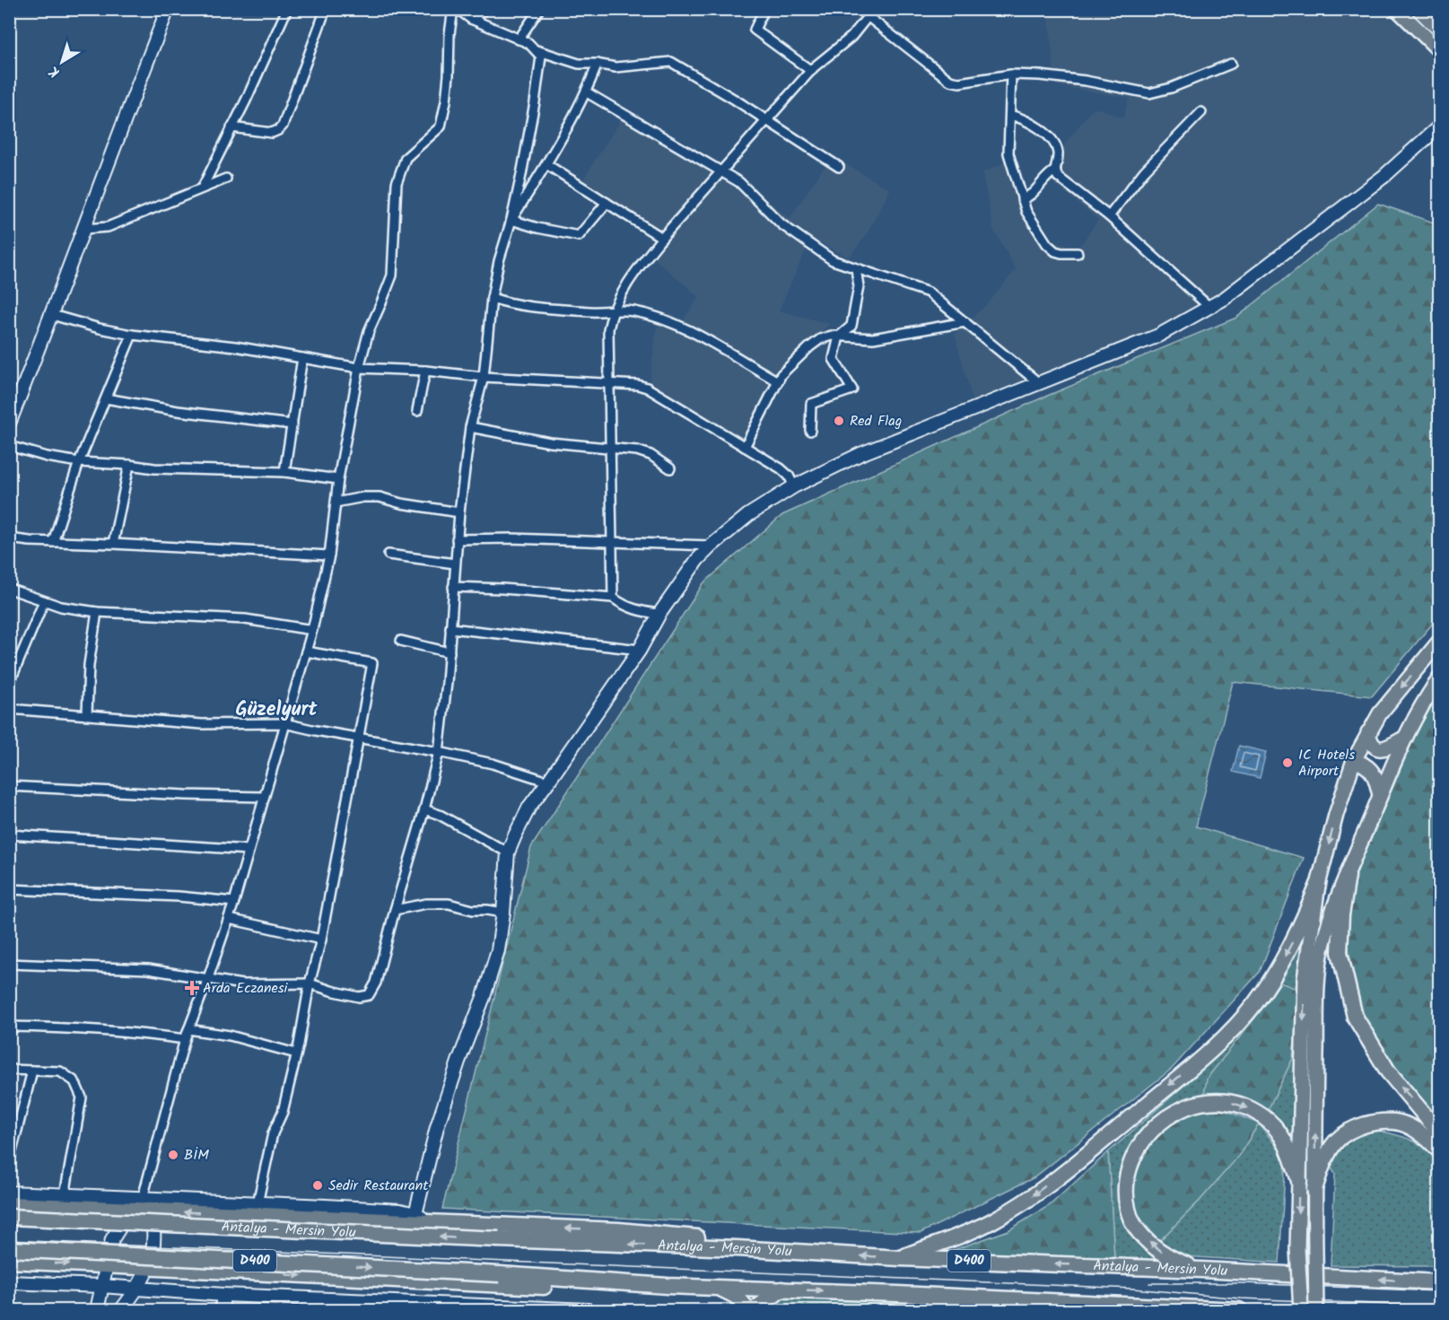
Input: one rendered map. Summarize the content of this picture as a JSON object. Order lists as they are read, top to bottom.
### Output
{
  "streets": {
    "highway": ["Antalya - Mersin Yolu", "D400"]
  },
  "districts": ["Güzelyurt"],
  "places": {
    "other": [
      "Red Flag",
      "IC Hotels Airport",
      "BİM",
      "Sedir Restaurant"
    ],
    "health": ["Arda Eczanesi"]
  },
  "north": "bottom left"
}
